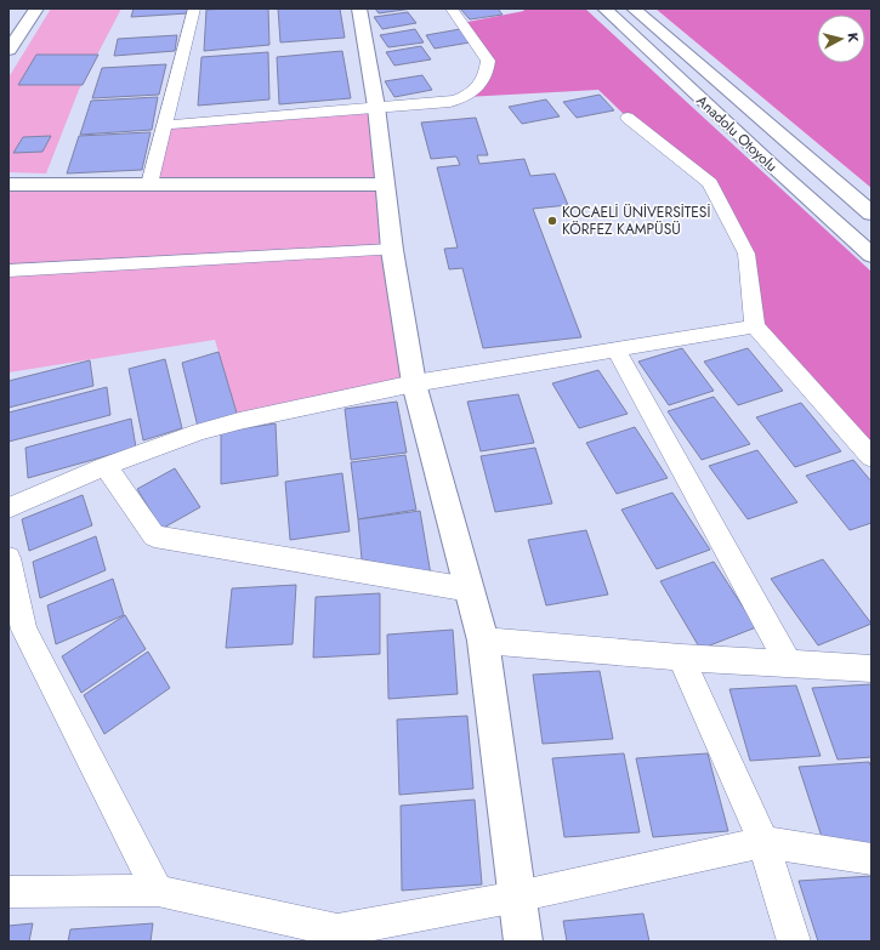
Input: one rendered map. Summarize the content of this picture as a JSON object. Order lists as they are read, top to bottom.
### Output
{
  "streets": {
    "main road": ["Anadolu Otoyolu"]
  },
  "places": ["KOCAELİ ÜNİVERSİTESİ KÖRFEZ KAMPÜSÜ"],
  "north": "right"
}
